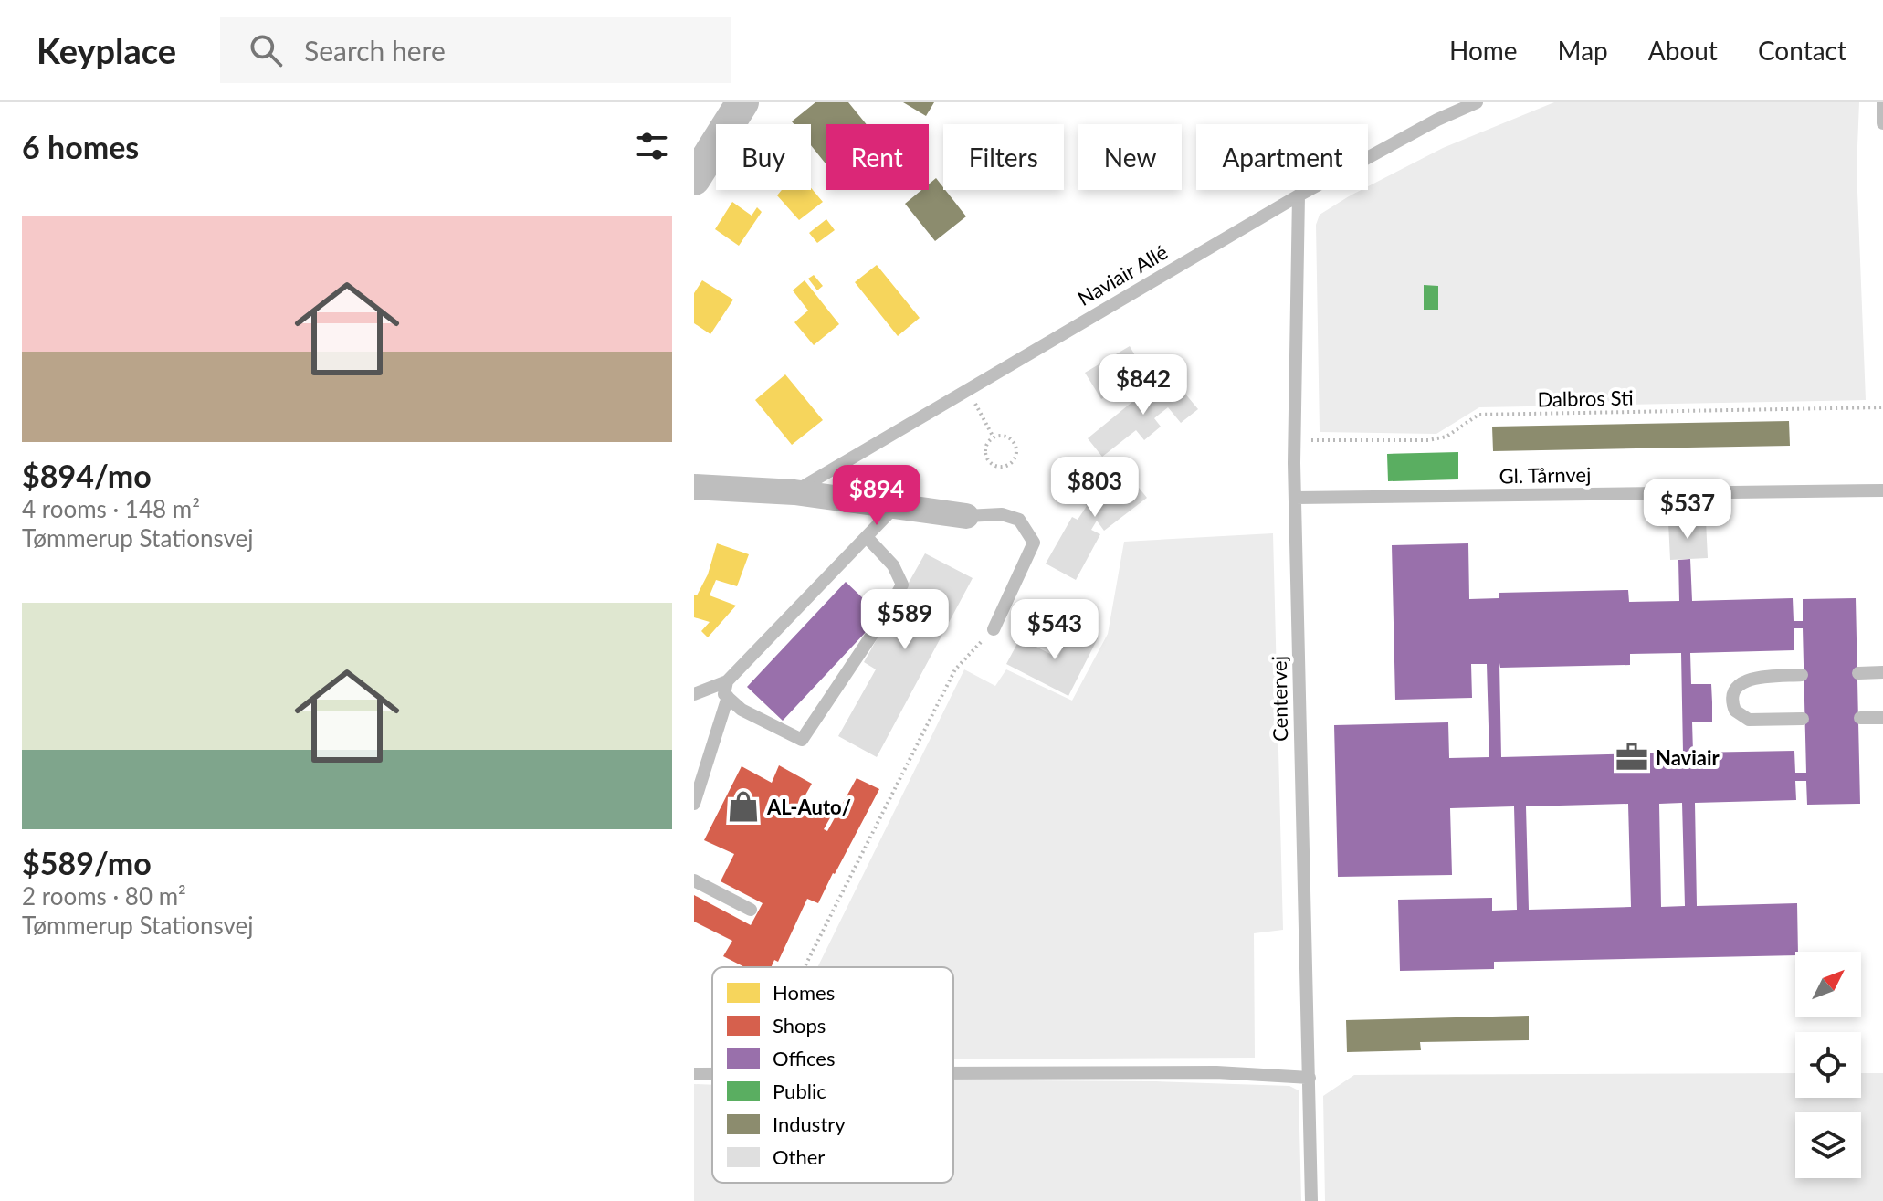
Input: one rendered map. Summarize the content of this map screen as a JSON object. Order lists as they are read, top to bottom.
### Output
{
  "streets": {
    "lane": ["Naviair Allé", "Gl. Tårnvej", "Centervej"],
    "path": ["Dalbros Sti"]
  },
  "crossings": [
    ["Naviair Allé", "Centervej"],
    ["Dalbros Sti", "Centervej"],
    ["Gl. Tårnvej", "Centervej"]
  ],
  "places": {
    "office": ["Naviair"],
    "shop": ["AL-Auto/"]
  },
  "legend": [
    "Homes",
    "Shops",
    "Offices",
    "Public",
    "Industry",
    "Other"
  ],
  "north": "top right",
  "page": {
    "header": "Keyplace",
    "search": "Search here",
    "nav": [
      "Home",
      "Map",
      "About",
      "Contact"
    ],
    "heading": "6 homes",
    "chip": [
      "Buy",
      "Rent",
      "Filters",
      "New",
      "Apartment"
    ],
    "list": [
      {
        "name": "$894/mo",
        "note": "4 rooms · 148 m² · Tømmerup Stationsvej"
      },
      {
        "name": "$589/mo",
        "note": "2 rooms · 80 m² · Tømmerup Stationsvej"
      }
    ],
    "price": [
      "$842",
      "$803",
      "$894",
      "$537",
      "$589",
      "$543"
    ]
  }
}
